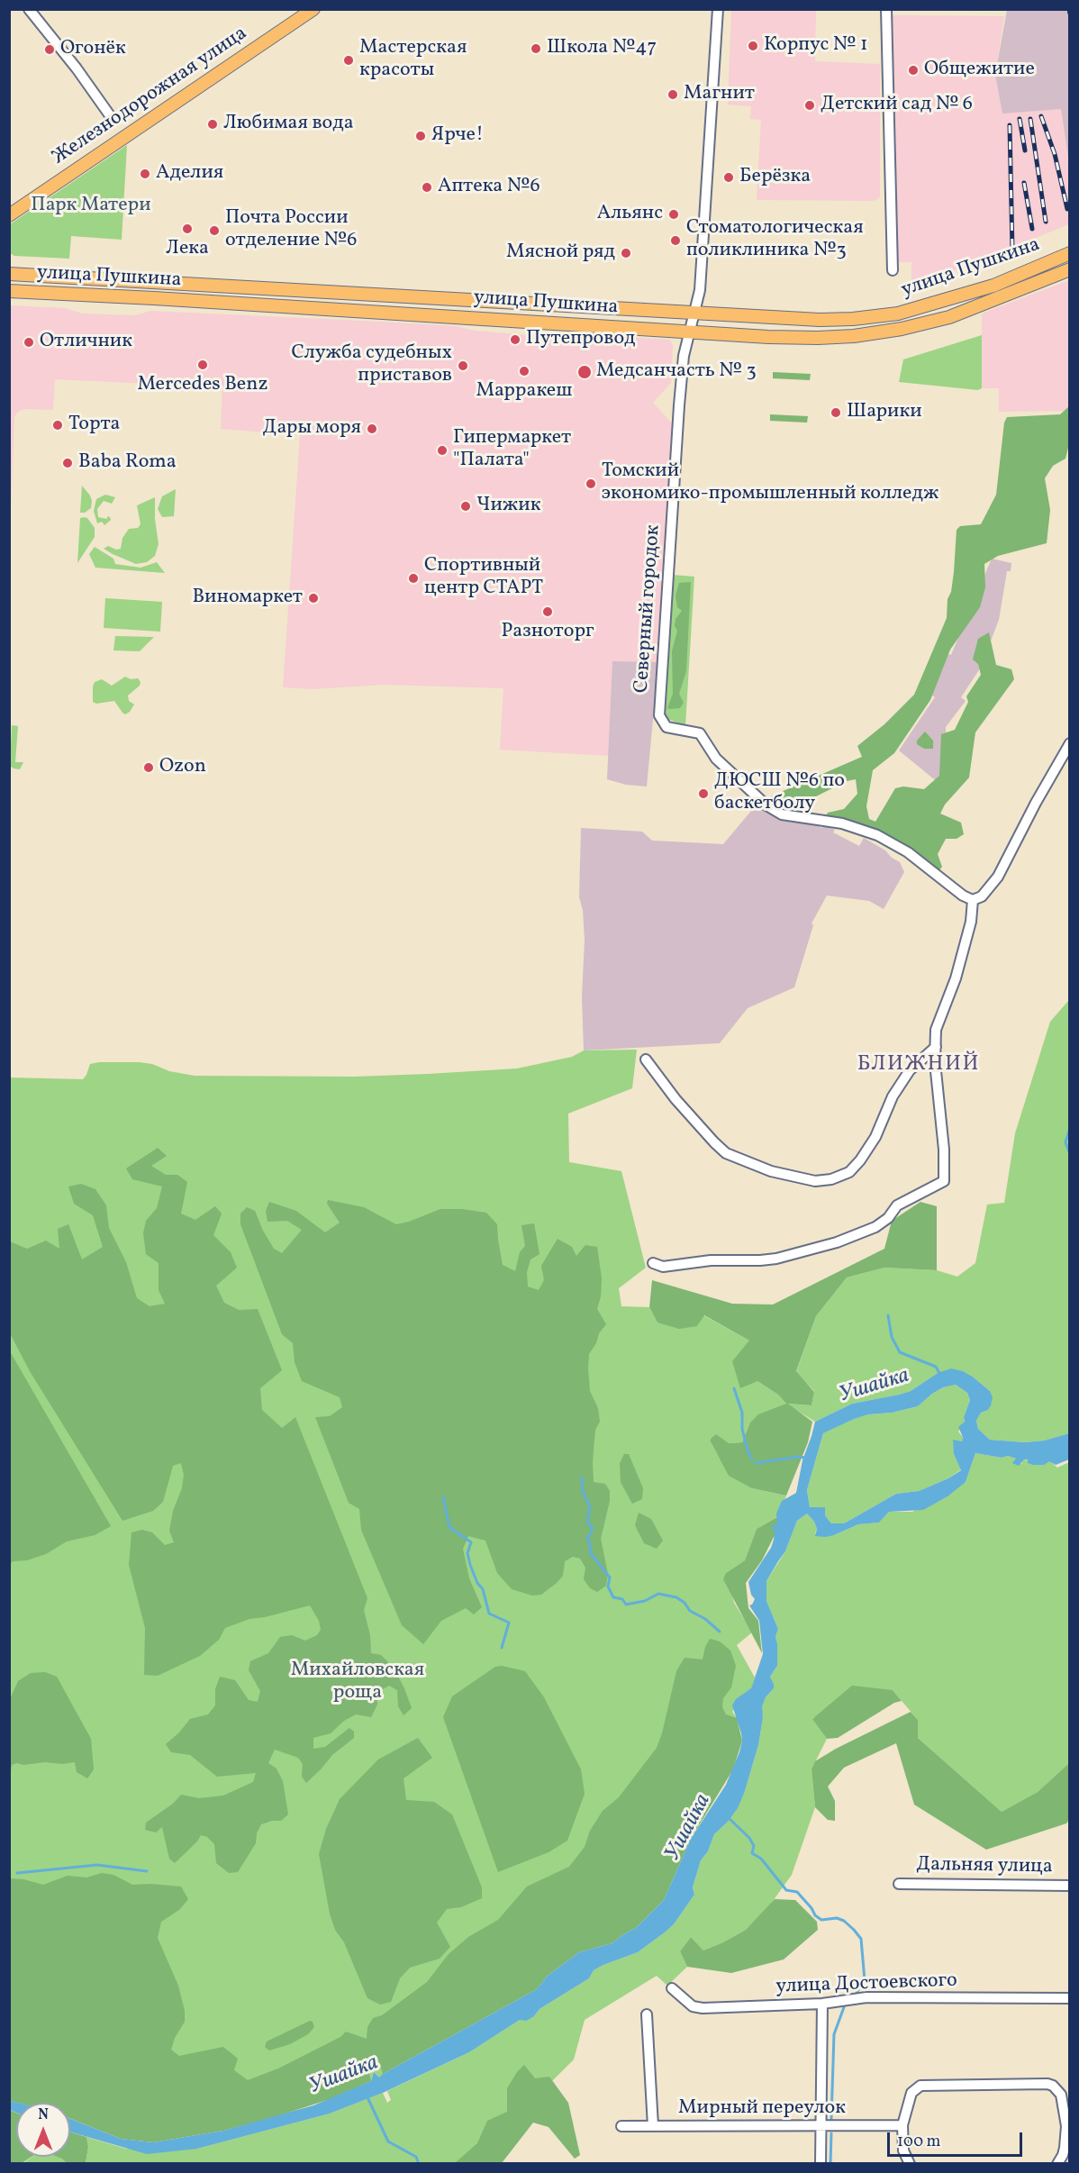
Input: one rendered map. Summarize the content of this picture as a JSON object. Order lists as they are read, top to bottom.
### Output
{
  "streets": {
    "main road": ["Железнодорожная улица", "улица Пушкина"],
    "street": [
      "Северный городок",
      "Дальняя улица",
      "улица Достоевского",
      "Мирный переулок"
    ]
  },
  "crossings": [
    ["улица Пушкина", "Северный городок"]
  ],
  "districts": ["БЛИЖНИЙ"],
  "water": ["Ушайка"],
  "parks": ["Парк Матери", "Михайловская роща"],
  "places": [
    "Корпус № 1",
    "Школа №47",
    "Огонёк",
    "Мастерская красоты",
    "Общежитие",
    "Магнит",
    "Детский сад № 6",
    "Любимая вода",
    "Ярче!",
    "Аделия",
    "Берёзка",
    "Аптека №6",
    "Альянс",
    "Лека",
    "Почта России отделение №6",
    "Стоматологическая поликлиника №3",
    "Мясной ряд",
    "Путепровод",
    "Отличник",
    "Mercedes Benz",
    "Служба судебных приставов",
    "Марракеш",
    "Медсанчасть № 3",
    "Шарики",
    "Торта",
    "Дары моря",
    "Гипермаркет \"Палата\"",
    "Baba Roma",
    "Томский экономико-промышленный колледж",
    "Чижик",
    "Спортивный центр СТАРТ",
    "Виномаркет",
    "Разноторг",
    "Ozon",
    "ДЮСШ №6 по баскетболу"
  ],
  "scale_bar": "100 m",
  "north": "top"
}
